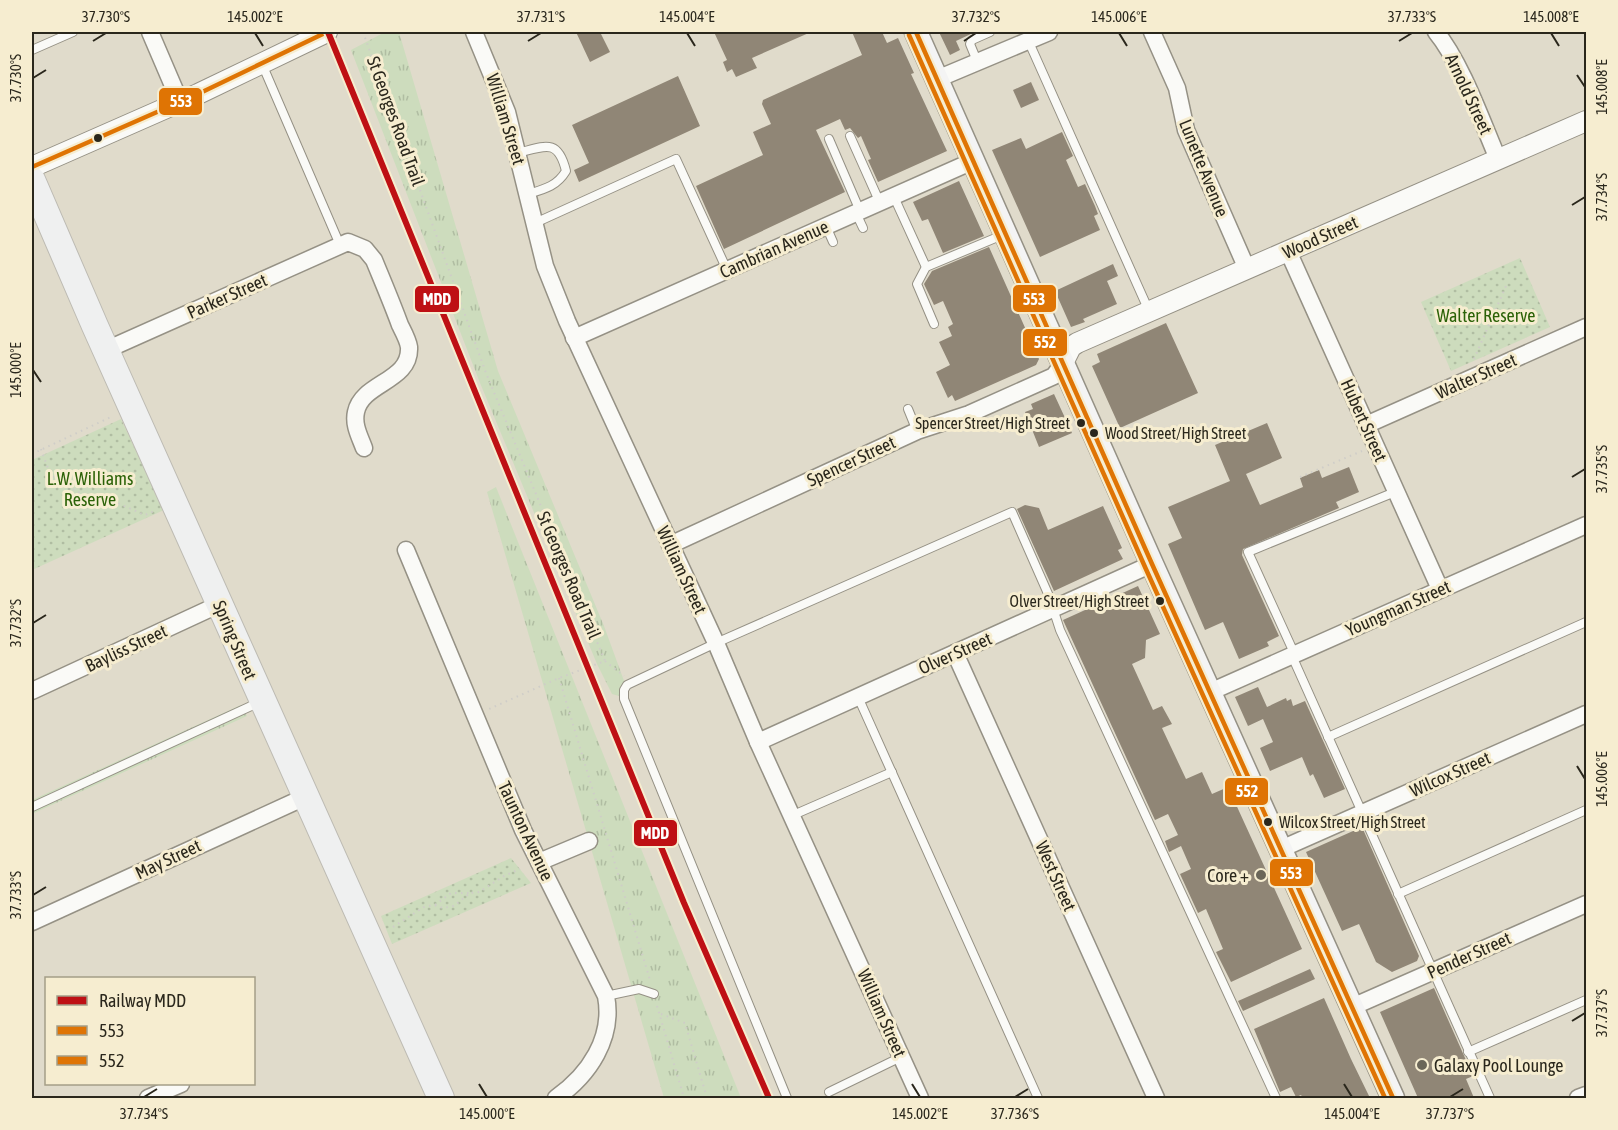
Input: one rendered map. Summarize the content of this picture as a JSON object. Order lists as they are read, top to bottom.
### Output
{
  "streets": {
    "main road": ["Spring Street"],
    "street": [
      "Arnold Street",
      "William Street",
      "Lunette Avenue",
      "Wood Street",
      "Cambrian Avenue",
      "Parker Street",
      "Walter Street",
      "Hubert Street",
      "Spencer Street",
      "Youngman Street",
      "Bayliss Street",
      "Olver Street",
      "Wilcox Street",
      "Taunton Avenue",
      "May Street",
      "West Street",
      "Pender Street"
    ],
    "path": ["St Georges Road Trail"]
  },
  "crossings": [
    ["Arnold Street", "Wood Street"],
    ["William Street", "Cambrian Avenue"],
    ["William Street", "Spencer Street"],
    ["William Street", "Olver Street"],
    ["St Georges Road Trail", "Taunton Avenue"],
    ["Lunette Avenue", "Wood Street"],
    ["Wood Street", "Hubert Street"],
    ["Wood Street", "Spencer Street"],
    ["Parker Street", "Spring Street"],
    ["Walter Street", "Hubert Street"],
    ["Hubert Street", "Youngman Street"],
    ["Spring Street", "Bayliss Street"],
    ["Spring Street", "May Street"],
    ["Olver Street", "West Street"]
  ],
  "parks": ["Walter Reserve", "L.W. Williams Reserve"],
  "places": [
    "Spencer Street/High Street",
    "Wood Street/High Street",
    "Olver Street/High Street",
    "Wilcox Street/High Street",
    "Core +",
    "Galaxy Pool Lounge"
  ],
  "lines": ["rail line MDD", "transit line 553", "transit line 552"],
  "legend": ["Railway MDD", "553", "552"],
  "coordinates": [
    "37.730°S",
    "145.002°E",
    "37.731°S",
    "145.004°E",
    "37.732°S",
    "145.006°E",
    "37.733°S",
    "145.008°E",
    "37.734°S",
    "145.000°E",
    "37.735°S",
    "37.737°S",
    "37.736°S"
  ]
}
